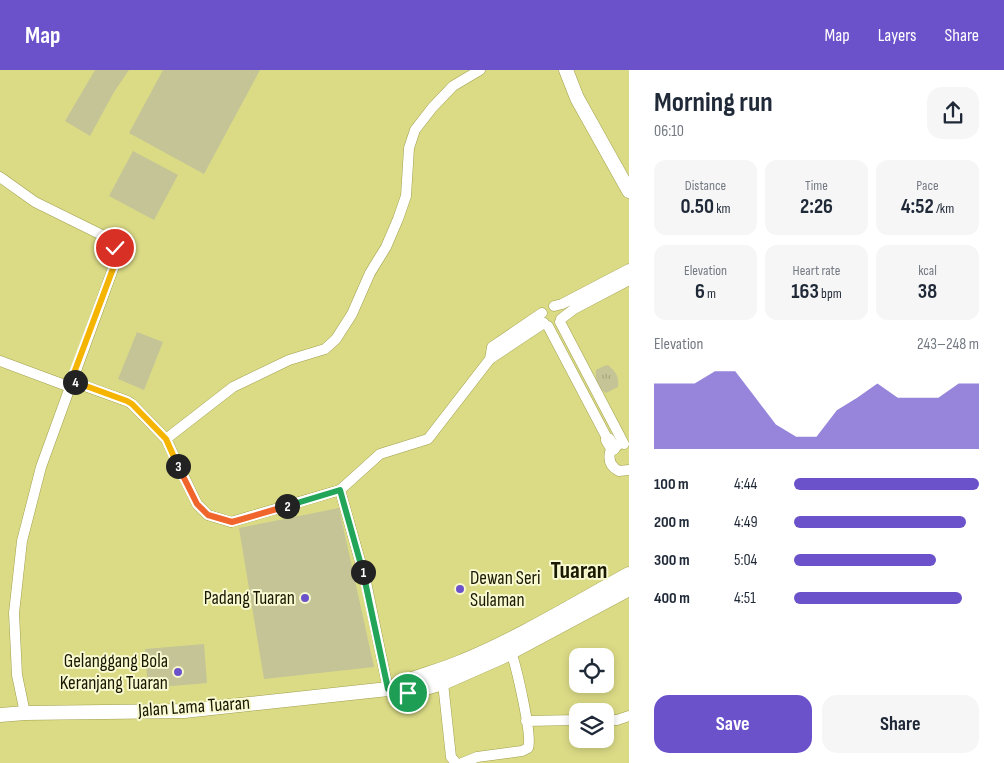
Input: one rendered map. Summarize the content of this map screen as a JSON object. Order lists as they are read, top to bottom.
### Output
{
  "streets": {
    "street": ["Jalan Lama Tuaran"]
  },
  "districts": ["Tuaran"],
  "places": ["Dewan Seri Sulaman", "Padang Tuaran", "Gelanggang Bola Keranjang Tuaran"],
  "page": {
    "header": "Map",
    "nav": ["Map", "Layers", "Share"],
    "heading": ["Morning run", "06:10"],
    "stats": [
      ["Distance", "0.50 km"],
      ["Time", "2:26"],
      ["Pace", "4:52 /km"],
      ["Elevation", "6 m"],
      ["Heart rate", "163 bpm"],
      ["kcal", "38"]
    ],
    "chart": ["Elevation", "243–248 m"],
    "pins": [
      "4",
      "3",
      "2",
      "1"
    ],
    "list": [
      {
        "name": "100 m",
        "note": "4:44"
      },
      {
        "name": "200 m",
        "note": "4:49"
      },
      {
        "name": "300 m",
        "note": "5:04"
      },
      {
        "name": "400 m",
        "note": "4:51"
      }
    ],
    "buttons": ["Save", "Share"]
  }
}
